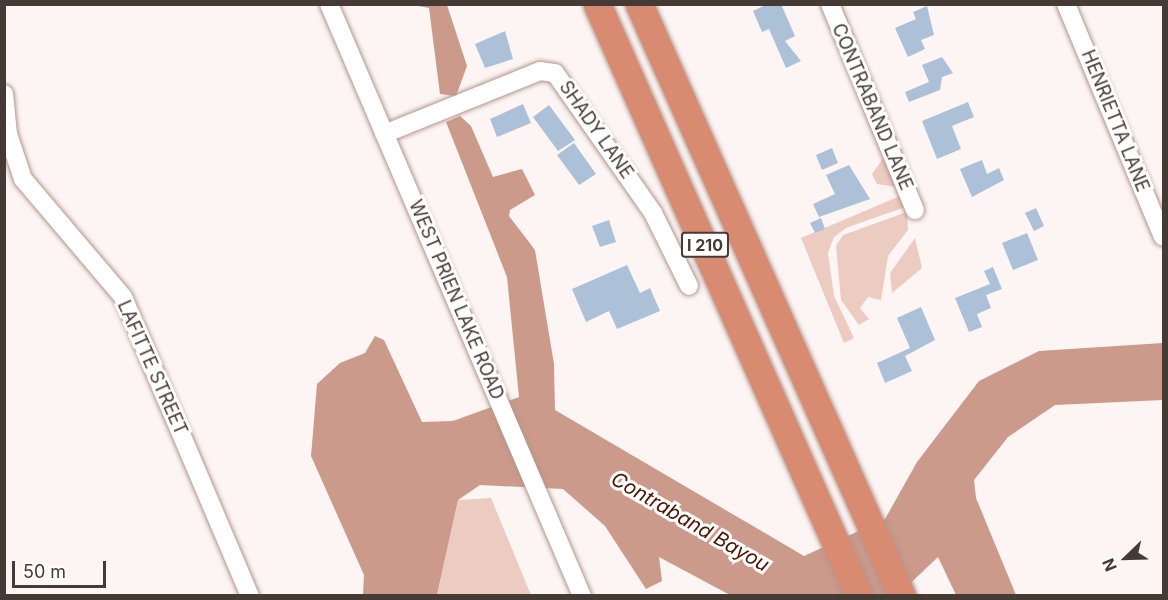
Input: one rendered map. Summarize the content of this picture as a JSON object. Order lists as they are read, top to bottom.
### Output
{
  "streets": {
    "highway": ["I 210"],
    "street": [
      "CONTRABAND LANE",
      "HENRIETTA LANE",
      "SHADY LANE",
      "WEST PRIEN LAKE ROAD",
      "LAFITTE STREET"
    ]
  },
  "crossings": [
    ["SHADY LANE", "WEST PRIEN LAKE ROAD"]
  ],
  "water": ["Contraband Bayou"],
  "scale_bar": "50 m",
  "north": "bottom left"
}
